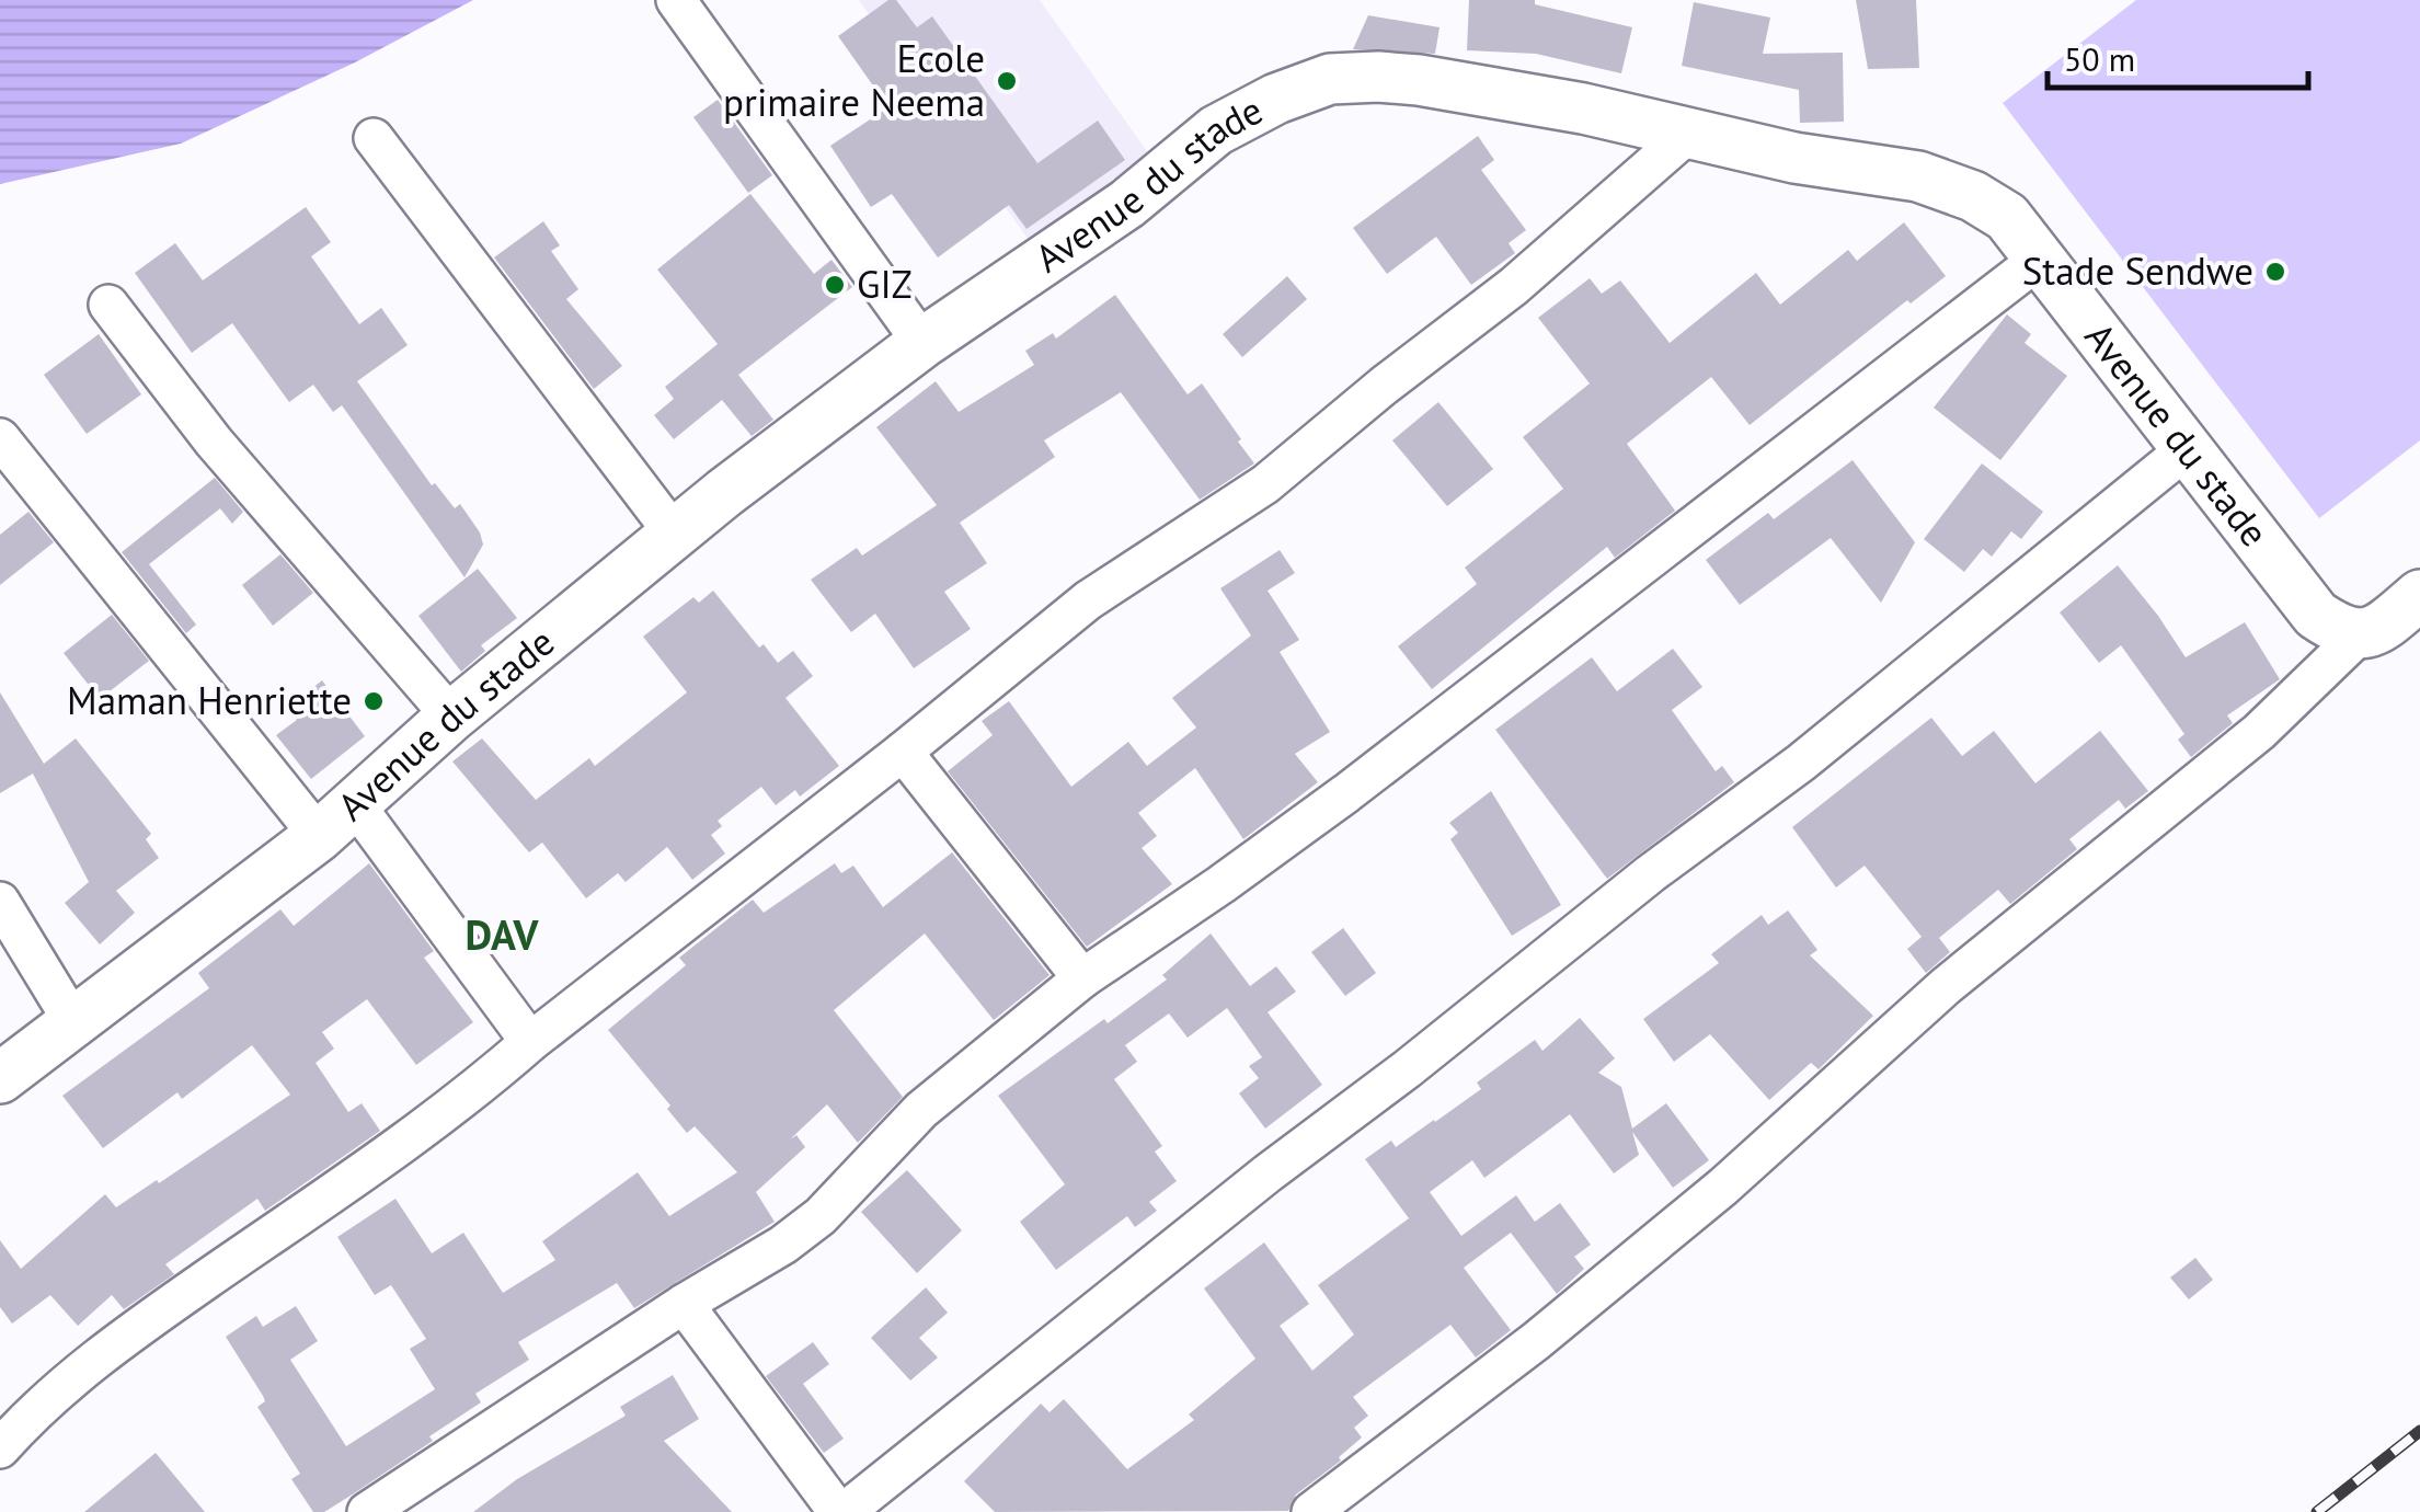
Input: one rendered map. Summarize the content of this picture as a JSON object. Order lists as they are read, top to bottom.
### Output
{
  "streets": {
    "street": ["Avenue du stade"]
  },
  "districts": ["DAV"],
  "places": [
    "Ecole primaire Neema",
    "Stade Sendwe",
    "GIZ",
    "Maman Henriette"
  ],
  "scale_bar": "50 m"
}
